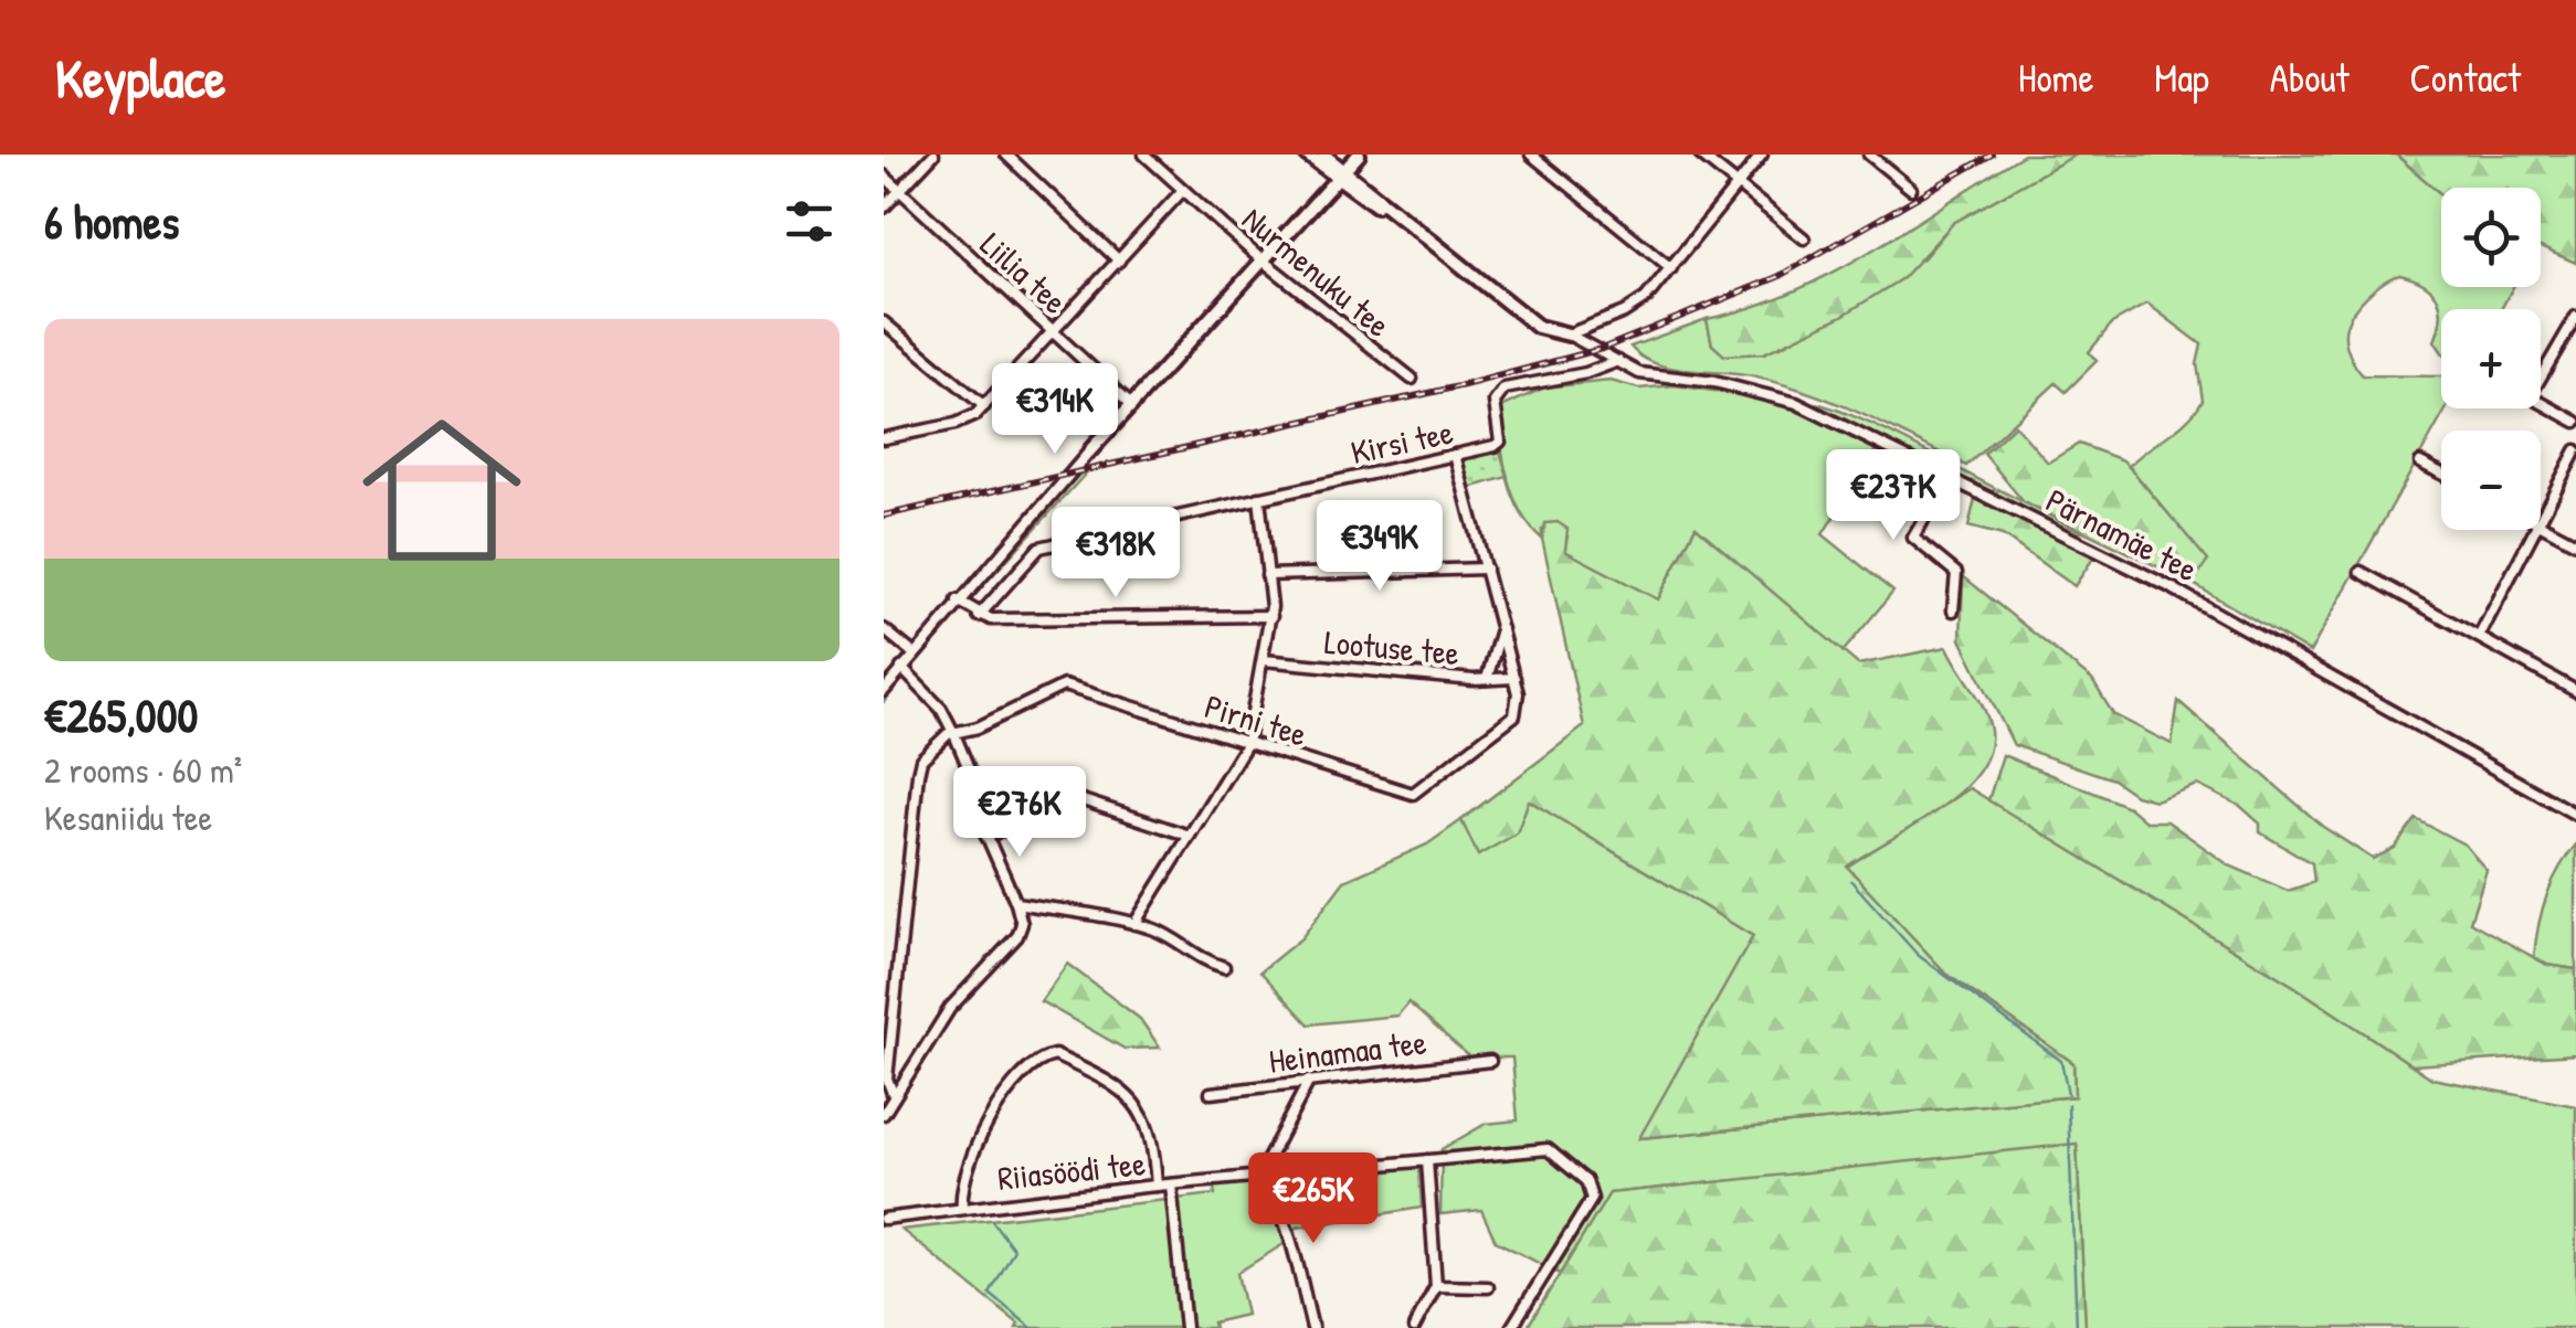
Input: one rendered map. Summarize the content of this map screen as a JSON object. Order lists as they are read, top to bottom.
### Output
{
  "streets": {
    "main road": ["Pärnamäe tee"],
    "street": [
      "Nurmenuku tee",
      "Liilia tee",
      "Kirsi tee",
      "Lootuse tee",
      "Pirni tee",
      "Heinamaa tee",
      "Riiasöödi tee"
    ]
  },
  "crossings": [
    ["Kirsi tee", "Pärnamäe tee"],
    ["Lootuse tee", "Pirni tee"]
  ],
  "page": {
    "header": "Keyplace",
    "nav": [
      "Home",
      "Map",
      "About",
      "Contact"
    ],
    "heading": "6 homes",
    "map_buttons": ["+", "−"],
    "list": [
      {
        "name": "€265,000",
        "note": "2 rooms · 60 m² · Kesaniidu tee"
      }
    ],
    "price": [
      "€314K",
      "€237K",
      "€349K",
      "€318K",
      "€276K",
      "€265K"
    ]
  }
}
